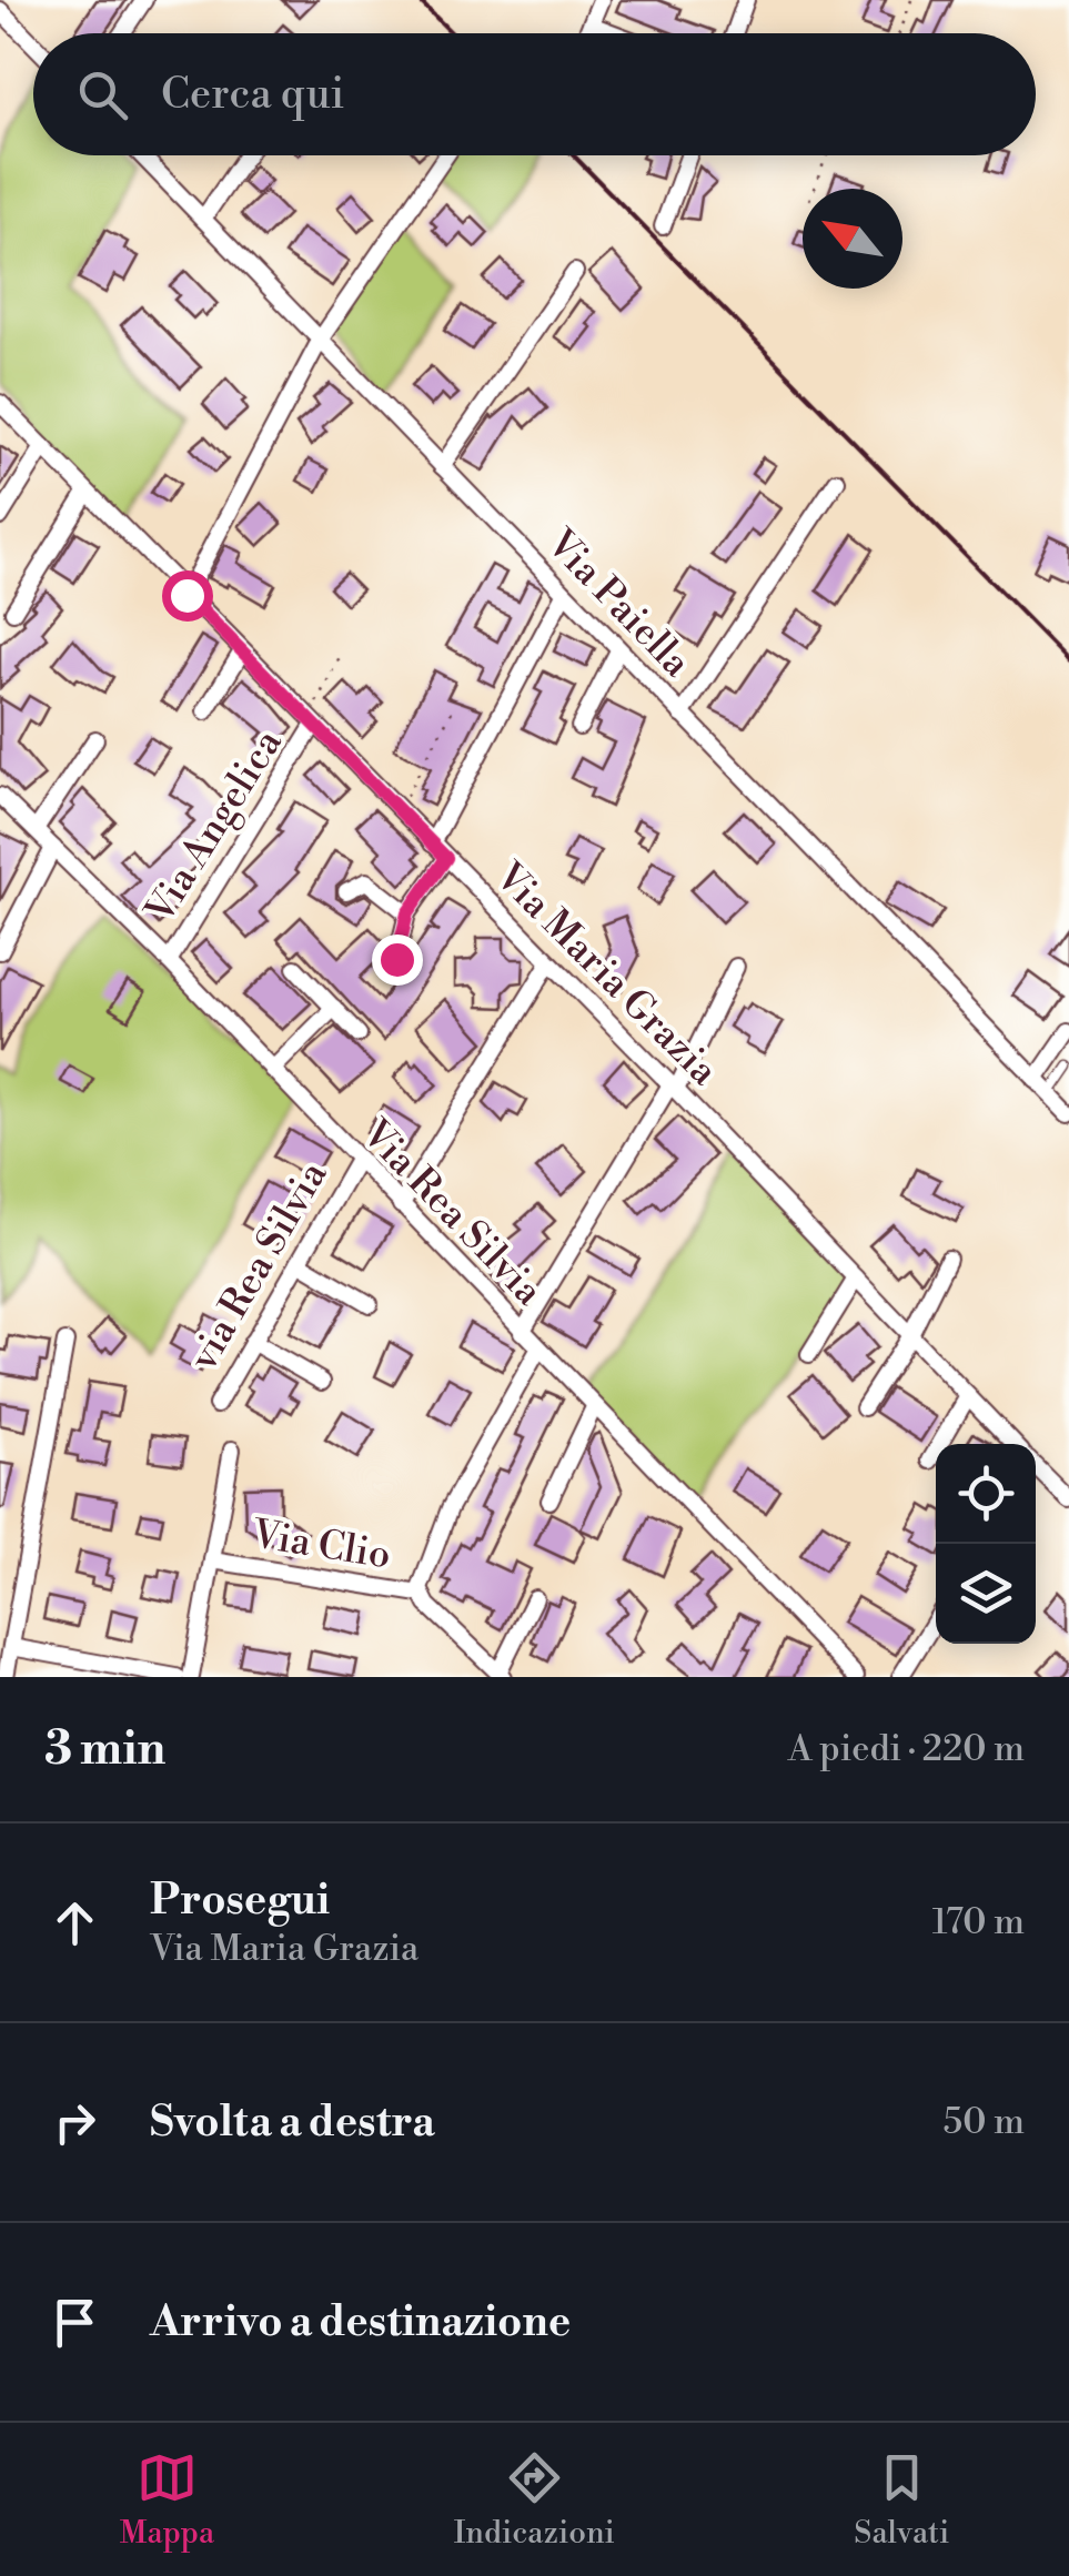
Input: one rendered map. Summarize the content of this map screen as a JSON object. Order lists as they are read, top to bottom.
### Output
{
  "streets": {
    "street": [
      "Via Paiella",
      "Via Angelica",
      "Via Maria Grazia",
      "Via Rea Silvia",
      "via Rea Silvia",
      "Via Clio"
    ]
  },
  "crossings": [
    ["Via Angelica", "Via Maria Grazia"],
    ["Via Angelica", "Via Rea Silvia"],
    ["Via Rea Silvia", "via Rea Silvia"]
  ],
  "north": "top left",
  "page": {
    "search": "Cerca qui",
    "heading": ["3 min", "A piedi · 220 m"],
    "list": [
      ["Prosegui", "Via Maria Grazia", "170 m"],
      ["Svolta a destra", "50 m"],
      "Arrivo a destinazione"
    ],
    "nav": ["Mappa", "Indicazioni", "Salvati"]
  }
}
